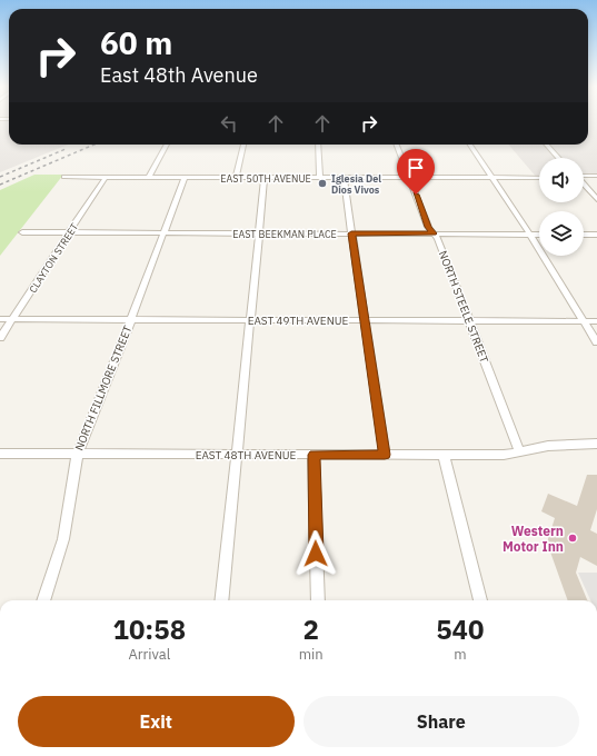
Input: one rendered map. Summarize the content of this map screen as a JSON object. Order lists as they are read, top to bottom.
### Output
{
  "streets": {
    "street": [
      "EAST 50TH AVENUE",
      "EAST BEEKMAN PLACE",
      "CLAYTON STREET",
      "NORTH STEELE STREET",
      "EAST 49TH AVENUE",
      "NORTH FILLMORE STREET",
      "EAST 48TH AVENUE"
    ]
  },
  "crossings": [
    ["EAST 50TH AVENUE", "CLAYTON STREET"],
    ["EAST 50TH AVENUE", "NORTH STEELE STREET"],
    ["EAST 50TH AVENUE", "NORTH FILLMORE STREET"],
    ["EAST BEEKMAN PLACE", "CLAYTON STREET"],
    ["EAST BEEKMAN PLACE", "NORTH STEELE STREET"],
    ["EAST BEEKMAN PLACE", "NORTH FILLMORE STREET"],
    ["CLAYTON STREET", "EAST 49TH AVENUE"],
    ["NORTH STEELE STREET", "EAST 49TH AVENUE"],
    ["NORTH STEELE STREET", "EAST 48TH AVENUE"],
    ["EAST 49TH AVENUE", "NORTH FILLMORE STREET"],
    ["NORTH FILLMORE STREET", "EAST 48TH AVENUE"]
  ],
  "places": ["Iglesia Del Dios Vivos", "Western Motor Inn"],
  "page": {
    "turn": ["60 m", "East 48th Avenue"],
    "eta": [
      "10:58",
      "Arrival",
      "2",
      "min",
      "540",
      "m"
    ],
    "buttons": ["Exit", "Share"]
  }
}
